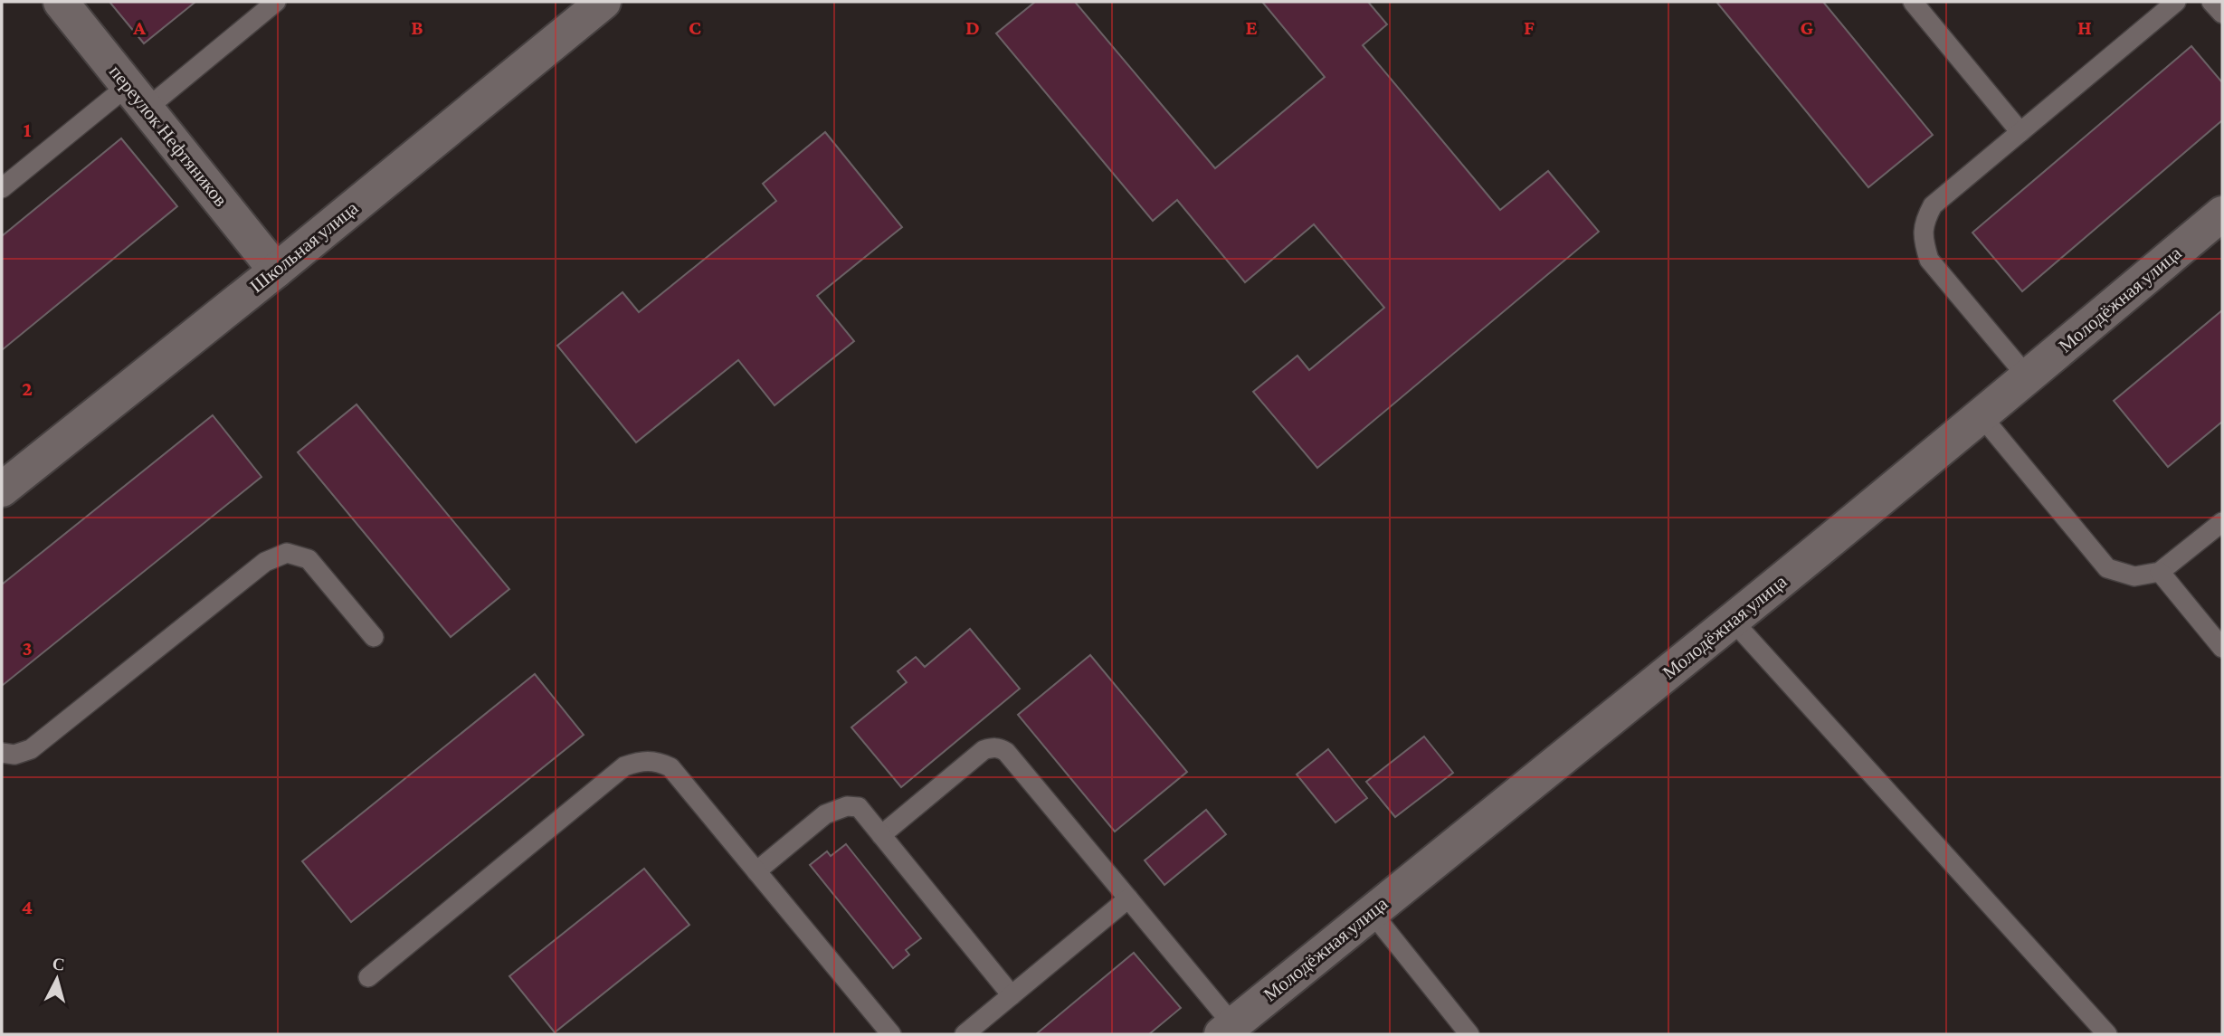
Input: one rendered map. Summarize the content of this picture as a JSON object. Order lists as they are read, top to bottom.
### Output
{
  "streets": {
    "street": ["переулок Нефтяников", "Школьная улица", "Молодёжная улица"]
  },
  "crossings": [
    ["переулок Нефтяников", "Школьная улица"]
  ],
  "north": "top",
  "grid": {
    "columns": [
      "A",
      "B",
      "C",
      "D",
      "E",
      "F",
      "G",
      "H"
    ],
    "rows": [
      "1",
      "2",
      "3",
      "4"
    ]
  }
}
